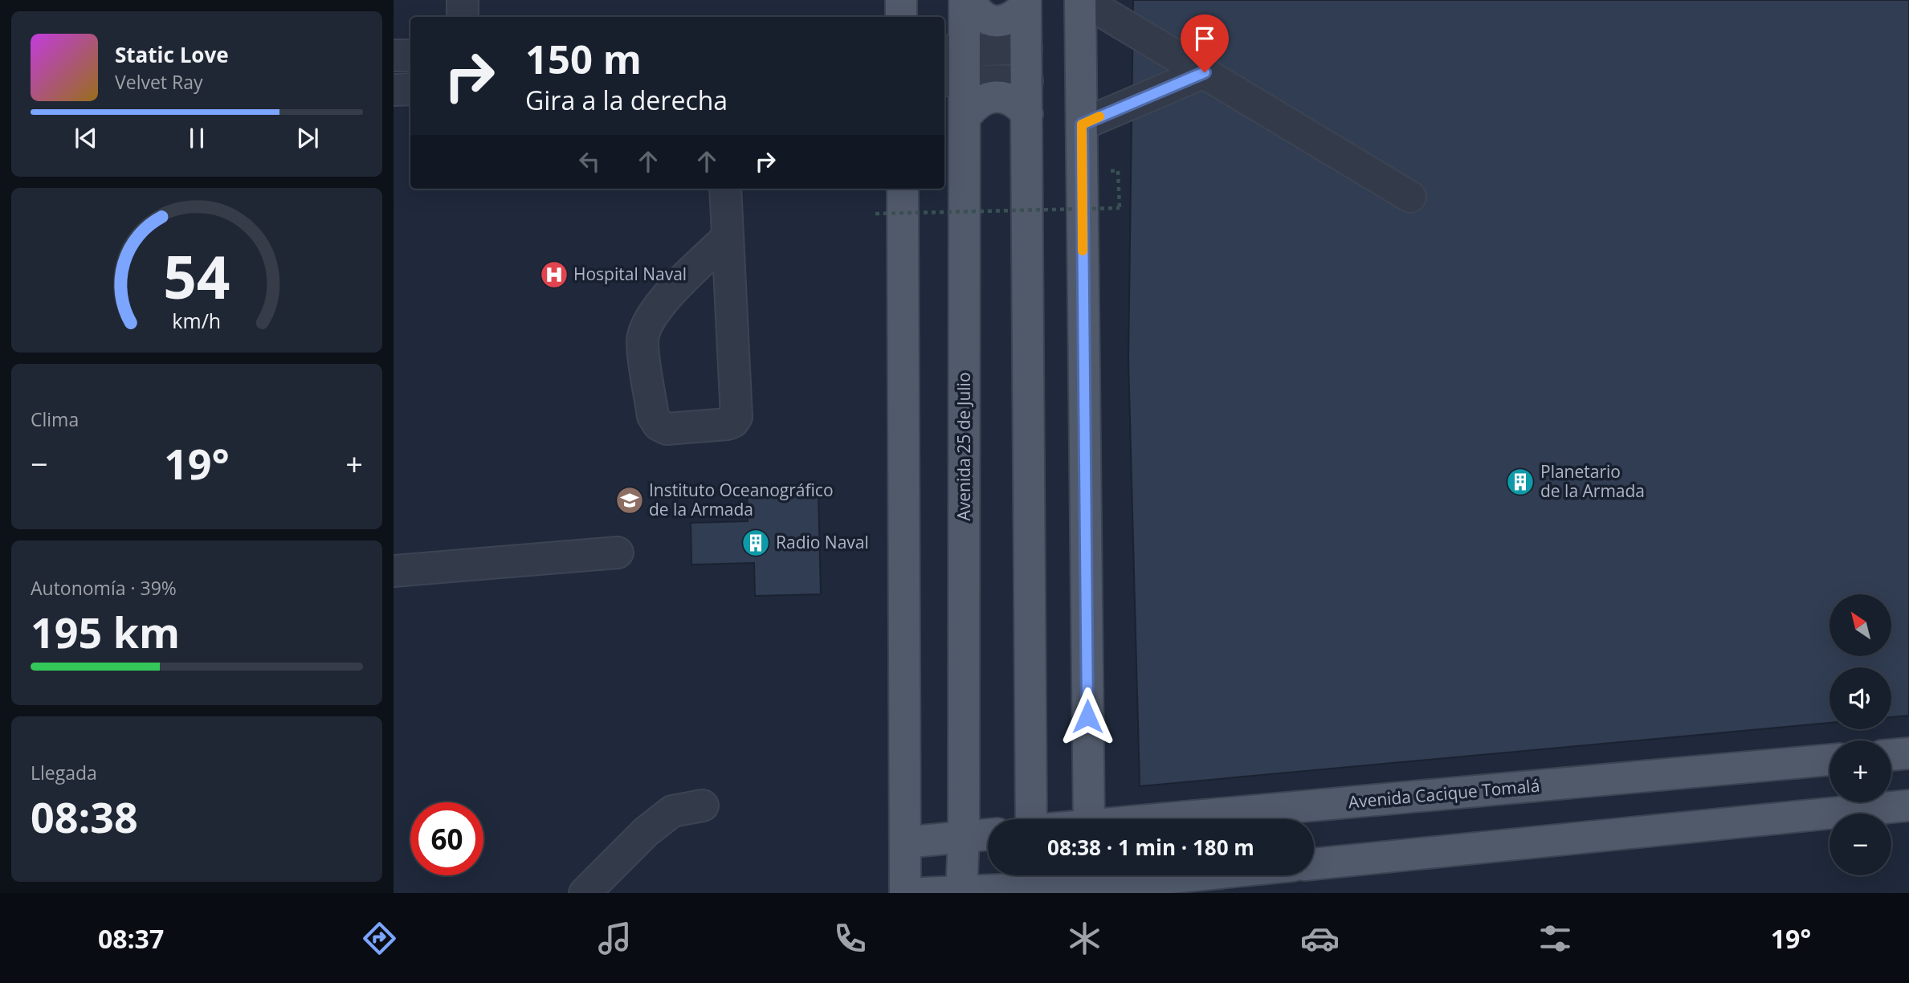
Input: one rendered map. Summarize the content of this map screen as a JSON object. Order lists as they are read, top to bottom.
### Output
{
  "streets": {
    "main road": ["Avenida 25 de Julio", "Avenida Cacique Tomalá"]
  },
  "places": {
    "hospital": ["Hospital Naval"],
    "building": ["Planetario de la Armada", "Radio Naval"],
    "school or university": ["Instituto Oceanográfico de la Armada"]
  },
  "north": "top left",
  "page": {
    "turn": ["150 m", "Gira a la derecha"],
    "song": ["Static Love", "Velvet Ray"],
    "tile": [
      "Clima",
      ["Autonomía · 39%", "195 km"],
      ["Llegada", "08:38"]
    ],
    "heat": ["−", "19°", "+"],
    "map_buttons": ["+", "−"],
    "limit": "60",
    "trip": "08:38 · 1 min · 180 m",
    "tabs": ["08:37", "19°"],
    "gauge": ["54", "km/h"]
  }
}
